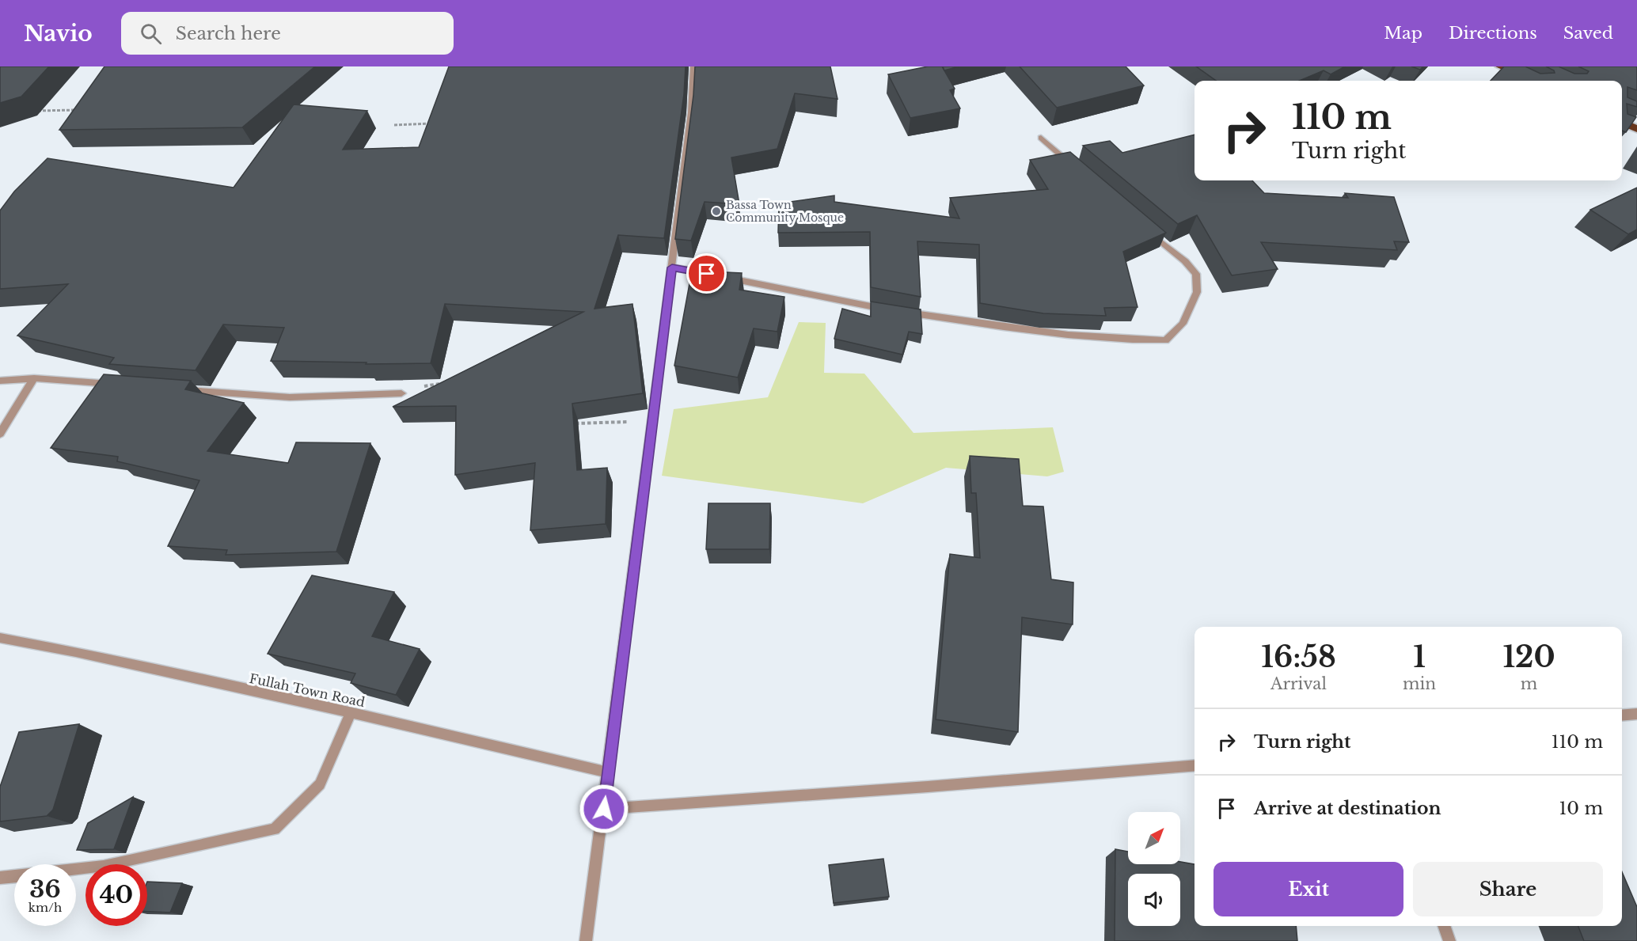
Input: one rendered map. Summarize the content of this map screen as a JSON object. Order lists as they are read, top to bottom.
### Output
{
  "streets": {
    "street": ["Fullah Town Road"]
  },
  "places": ["Bassa Town Community Mosque"],
  "north": "top right",
  "page": {
    "header": "Navio",
    "search": "Search here",
    "nav": ["Map", "Directions", "Saved"],
    "turn": ["110 m", "Turn right"],
    "eta": [
      "16:58",
      "Arrival",
      "1",
      "min",
      "120",
      "m"
    ],
    "list": [
      {
        "name": "Turn right",
        "value": "110 m"
      },
      {
        "name": "Arrive at destination",
        "value": "10 m"
      }
    ],
    "buttons": ["Exit", "Share"],
    "speed": "36 km/h",
    "limit": "40"
  }
}
